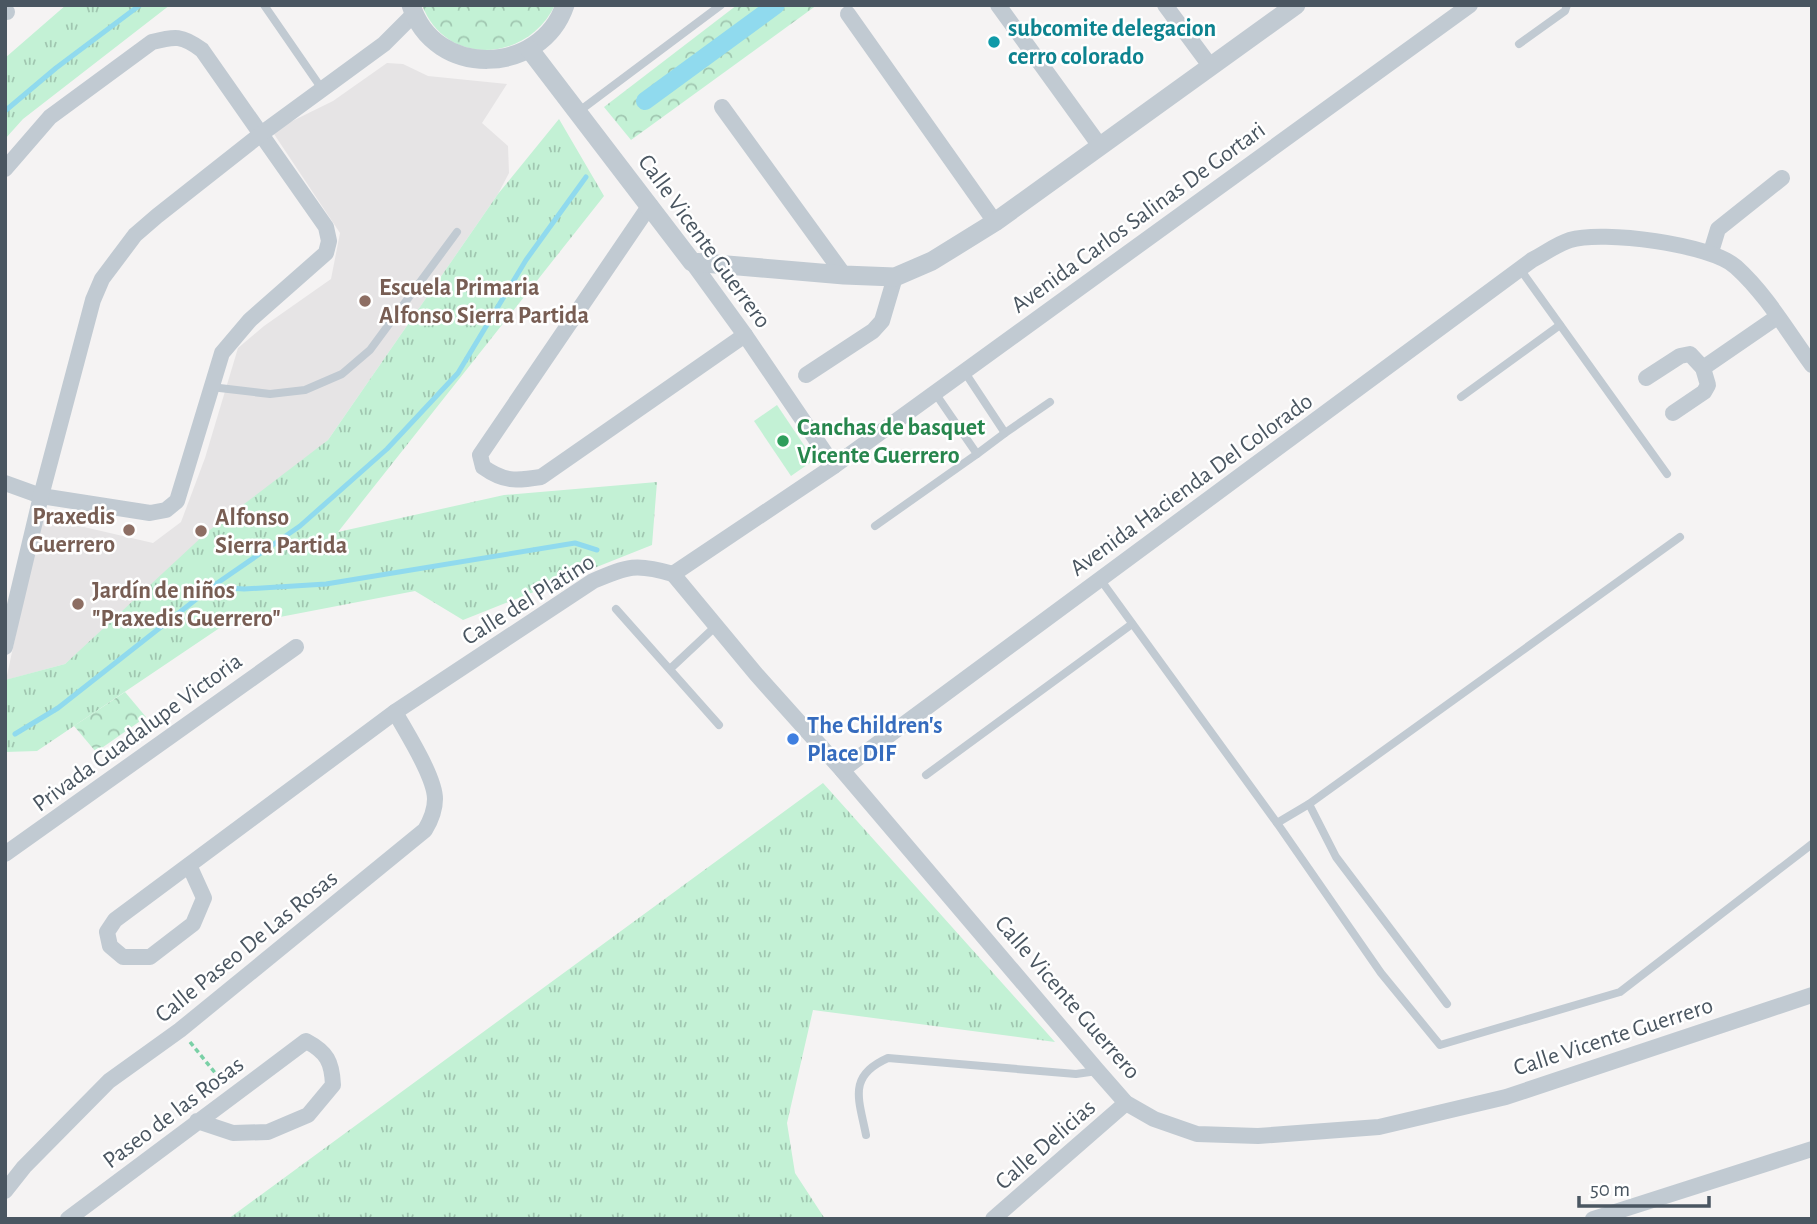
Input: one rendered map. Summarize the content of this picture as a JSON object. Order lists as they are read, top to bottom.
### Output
{
  "streets": {
    "street": [
      "Avenida Carlos Salinas De Gortari",
      "Calle Vicente Guerrero",
      "Avenida Hacienda Del Colorado",
      "Calle del Platino",
      "Privada Guadalupe Victoria",
      "Calle Paseo De Las Rosas",
      "Paseo de las Rosas",
      "Calle Delicias"
    ]
  },
  "crossings": [
    ["Avenida Carlos Salinas De Gortari", "Calle Vicente Guerrero"],
    ["Calle Vicente Guerrero", "Avenida Hacienda Del Colorado"],
    ["Calle Vicente Guerrero", "Calle del Platino"],
    ["Calle Vicente Guerrero", "Calle Delicias"],
    ["Calle del Platino", "Calle Paseo De Las Rosas"]
  ],
  "places": [
    "subcomite delegacion cerro colorado",
    "Escuela Primaria Alfonso Sierra Partida",
    "Canchas de basquet Vicente Guerrero",
    "Praxedis Guerrero",
    "Alfonso Sierra Partida",
    "Jardín de niños \"Praxedis Guerrero\"",
    "The Children's Place DIF"
  ],
  "scale_bar": "50 m"
}
